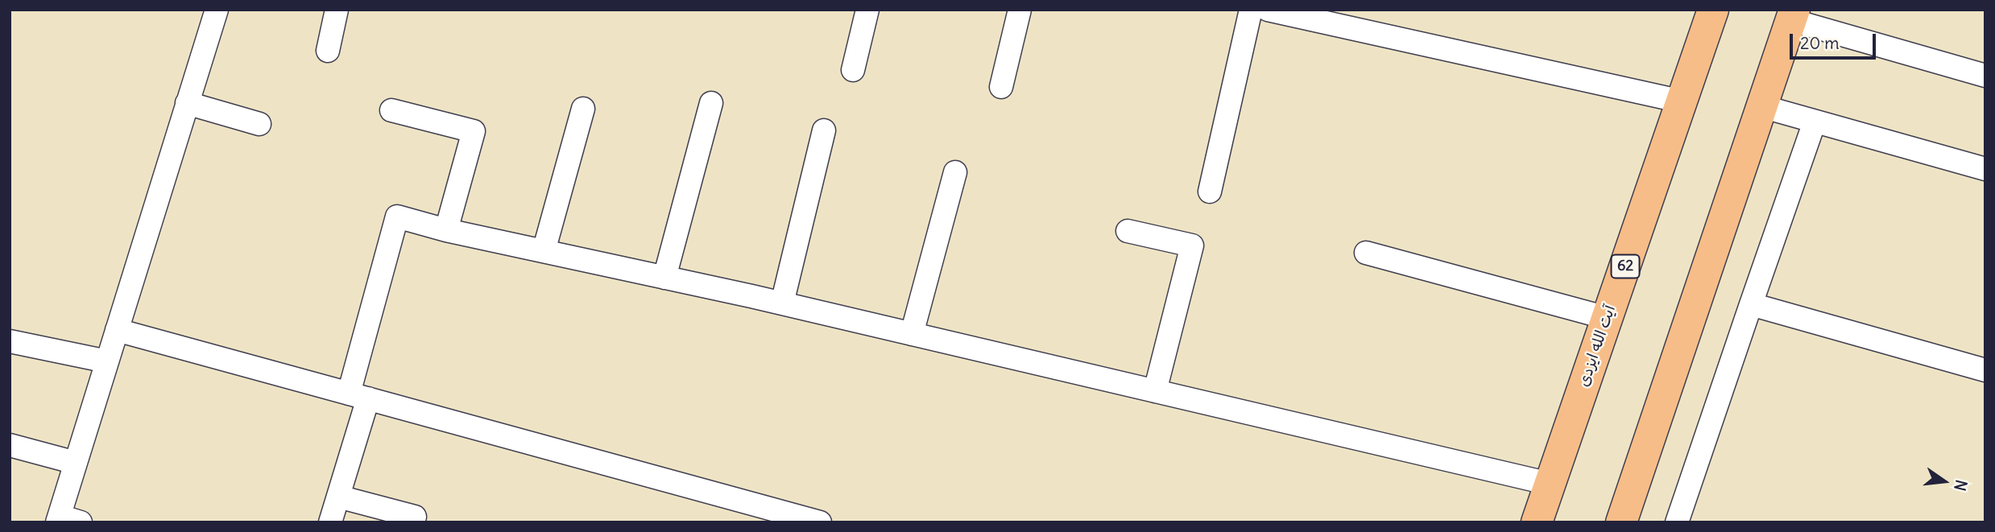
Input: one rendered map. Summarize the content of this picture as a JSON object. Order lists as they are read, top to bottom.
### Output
{
  "streets": {
    "highway": ["62", "آیت الله ایزدی"]
  },
  "scale_bar": "20 m",
  "north": "right"
}
